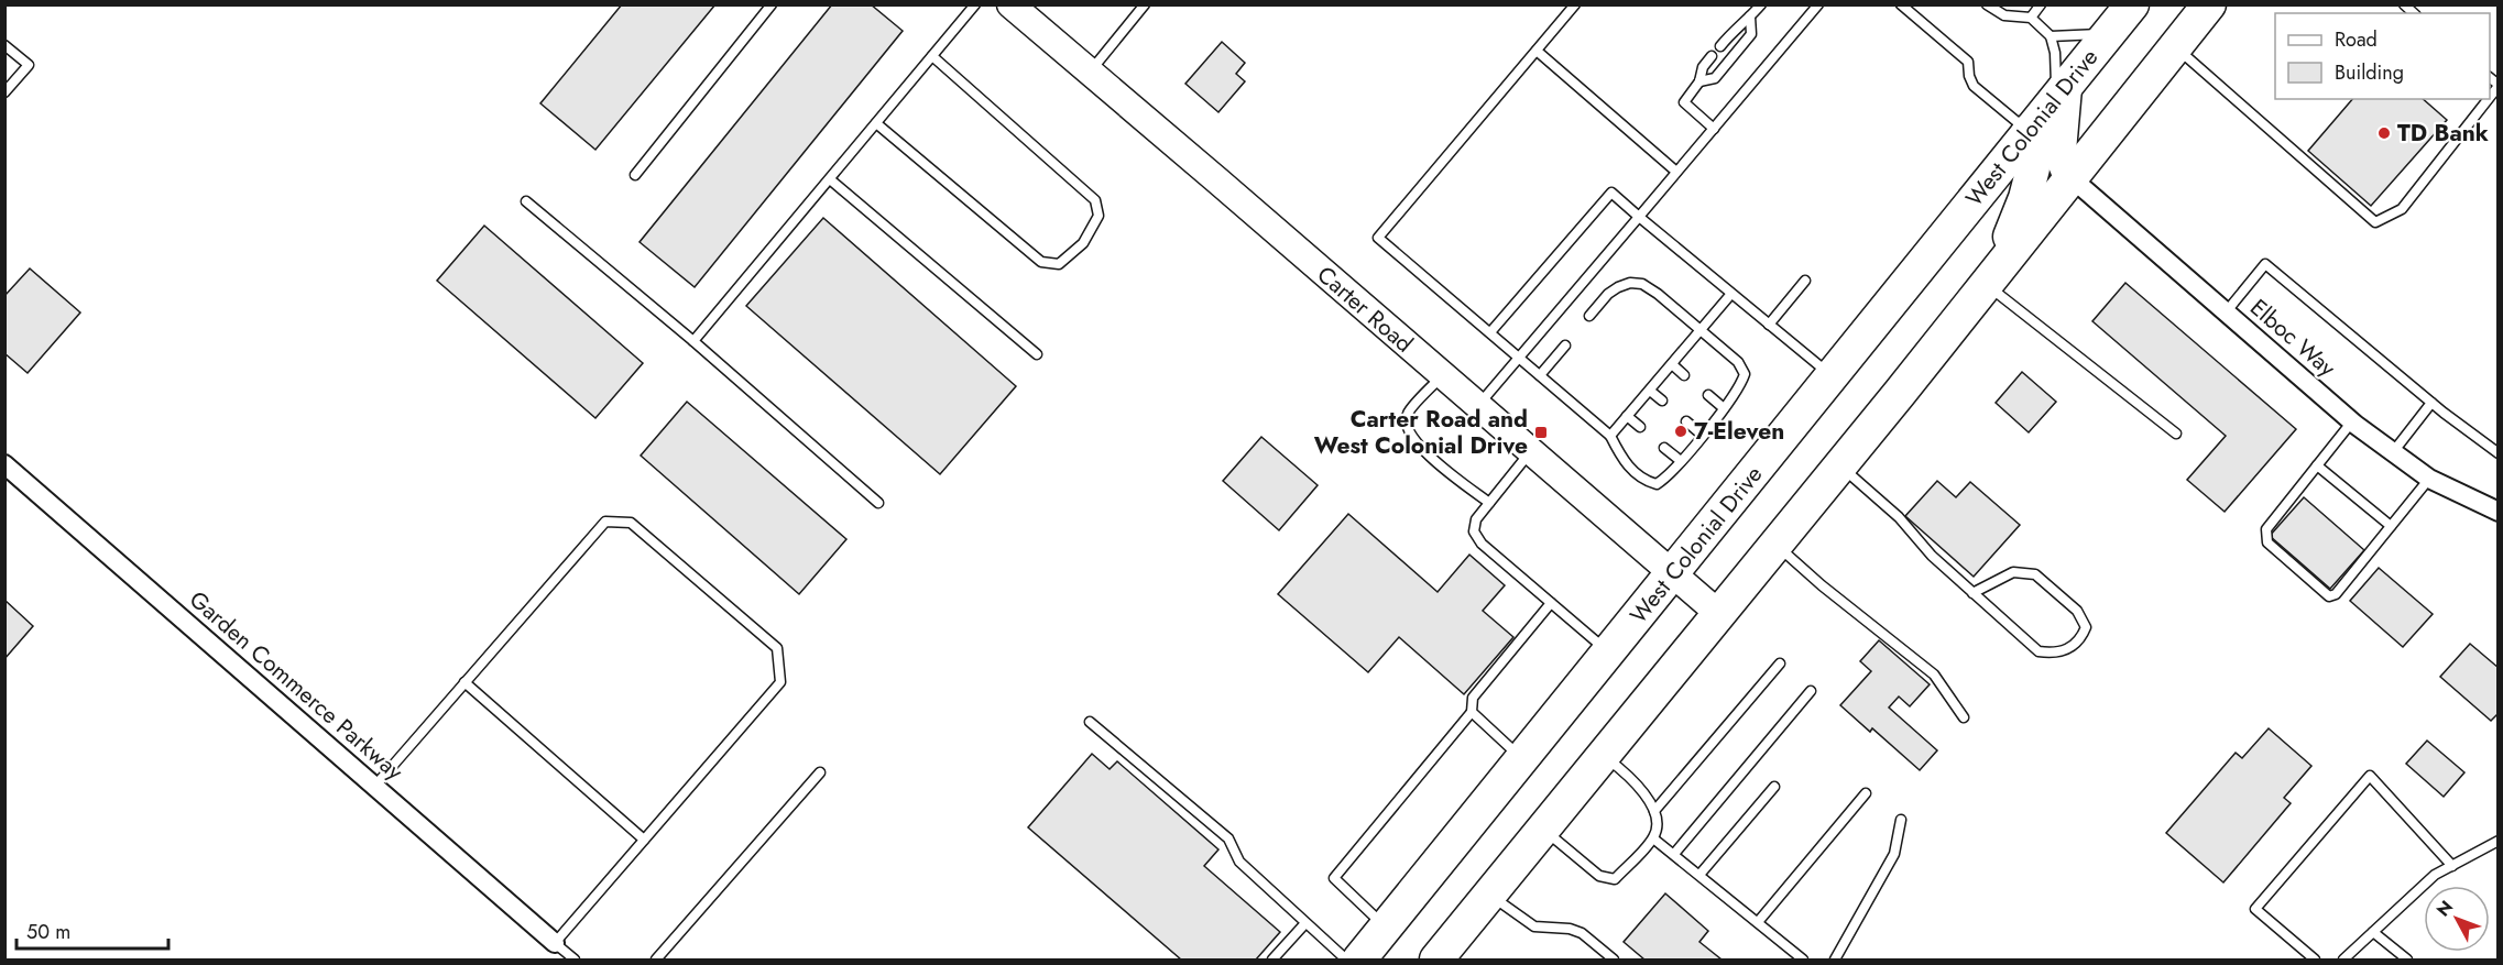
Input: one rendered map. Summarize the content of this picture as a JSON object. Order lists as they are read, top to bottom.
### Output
{
  "streets": {
    "highway": ["West Colonial Drive"],
    "street": ["Carter Road", "Elboc Way", "Garden Commerce Parkway"]
  },
  "crossings": [
    ["West Colonial Drive", "Carter Road"]
  ],
  "places": {
    "other": ["TD Bank", "7-Eleven"],
    "transit": ["Carter Road and West Colonial Drive"]
  },
  "legend": ["Road", "Building"],
  "scale_bar": "50 m",
  "north": "top left"
}
